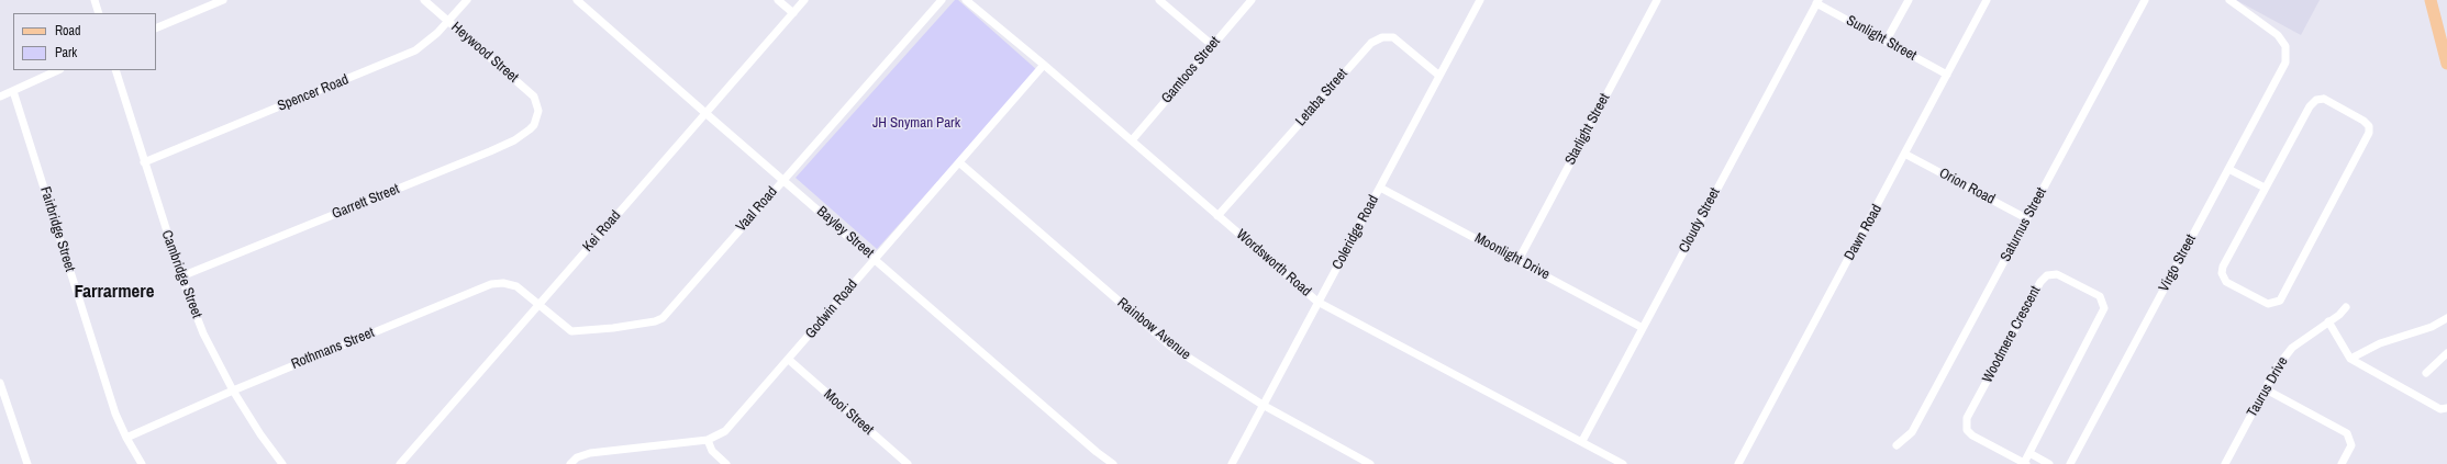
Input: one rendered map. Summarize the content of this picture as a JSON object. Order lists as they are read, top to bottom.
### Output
{
  "streets": {
    "street": [
      "Sunlight Street",
      "Heywood Street",
      "Gamtoos Street",
      "Spencer Road",
      "Letaba Street",
      "Starlight Street",
      "Orion Road",
      "Garrett Street",
      "Vaal Road",
      "Cloudy Street",
      "Saturnus Street",
      "Fairbridge Street",
      "Kei Road",
      "Bayley Street",
      "Coleridge Road",
      "Dawn Road",
      "Moonlight Drive",
      "Wordsworth Road",
      "Virgo Street",
      "Cambridge Street",
      "Godwin Road",
      "Rainbow Avenue",
      "Woodmere Crescent",
      "Rothmans Street",
      "Taurus Drive",
      "Mooi Street"
    ]
  },
  "crossings": [
    ["Sunlight Street", "Cloudy Street"],
    ["Sunlight Street", "Dawn Road"],
    ["Heywood Street", "Spencer Road"],
    ["Heywood Street", "Garrett Street"],
    ["Gamtoos Street", "Wordsworth Road"],
    ["Spencer Road", "Cambridge Street"],
    ["Letaba Street", "Coleridge Road"],
    ["Letaba Street", "Wordsworth Road"],
    ["Starlight Street", "Moonlight Drive"],
    ["Orion Road", "Saturnus Street"],
    ["Orion Road", "Dawn Road"],
    ["Garrett Street", "Cambridge Street"],
    ["Vaal Road", "Kei Road"],
    ["Vaal Road", "Bayley Street"],
    ["Vaal Road", "Rothmans Street"],
    ["Cloudy Street", "Moonlight Drive"],
    ["Cloudy Street", "Wordsworth Road"],
    ["Fairbridge Street", "Rothmans Street"],
    ["Kei Road", "Bayley Street"],
    ["Kei Road", "Rothmans Street"],
    ["Bayley Street", "Godwin Road"],
    ["Coleridge Road", "Moonlight Drive"],
    ["Coleridge Road", "Wordsworth Road"],
    ["Coleridge Road", "Rainbow Avenue"],
    ["Wordsworth Road", "Godwin Road"],
    ["Cambridge Street", "Rothmans Street"],
    ["Godwin Road", "Rainbow Avenue"],
    ["Godwin Road", "Mooi Street"]
  ],
  "districts": ["Farrarmere"],
  "parks": ["JH Snyman Park"],
  "legend": ["Road", "Park"]
}
